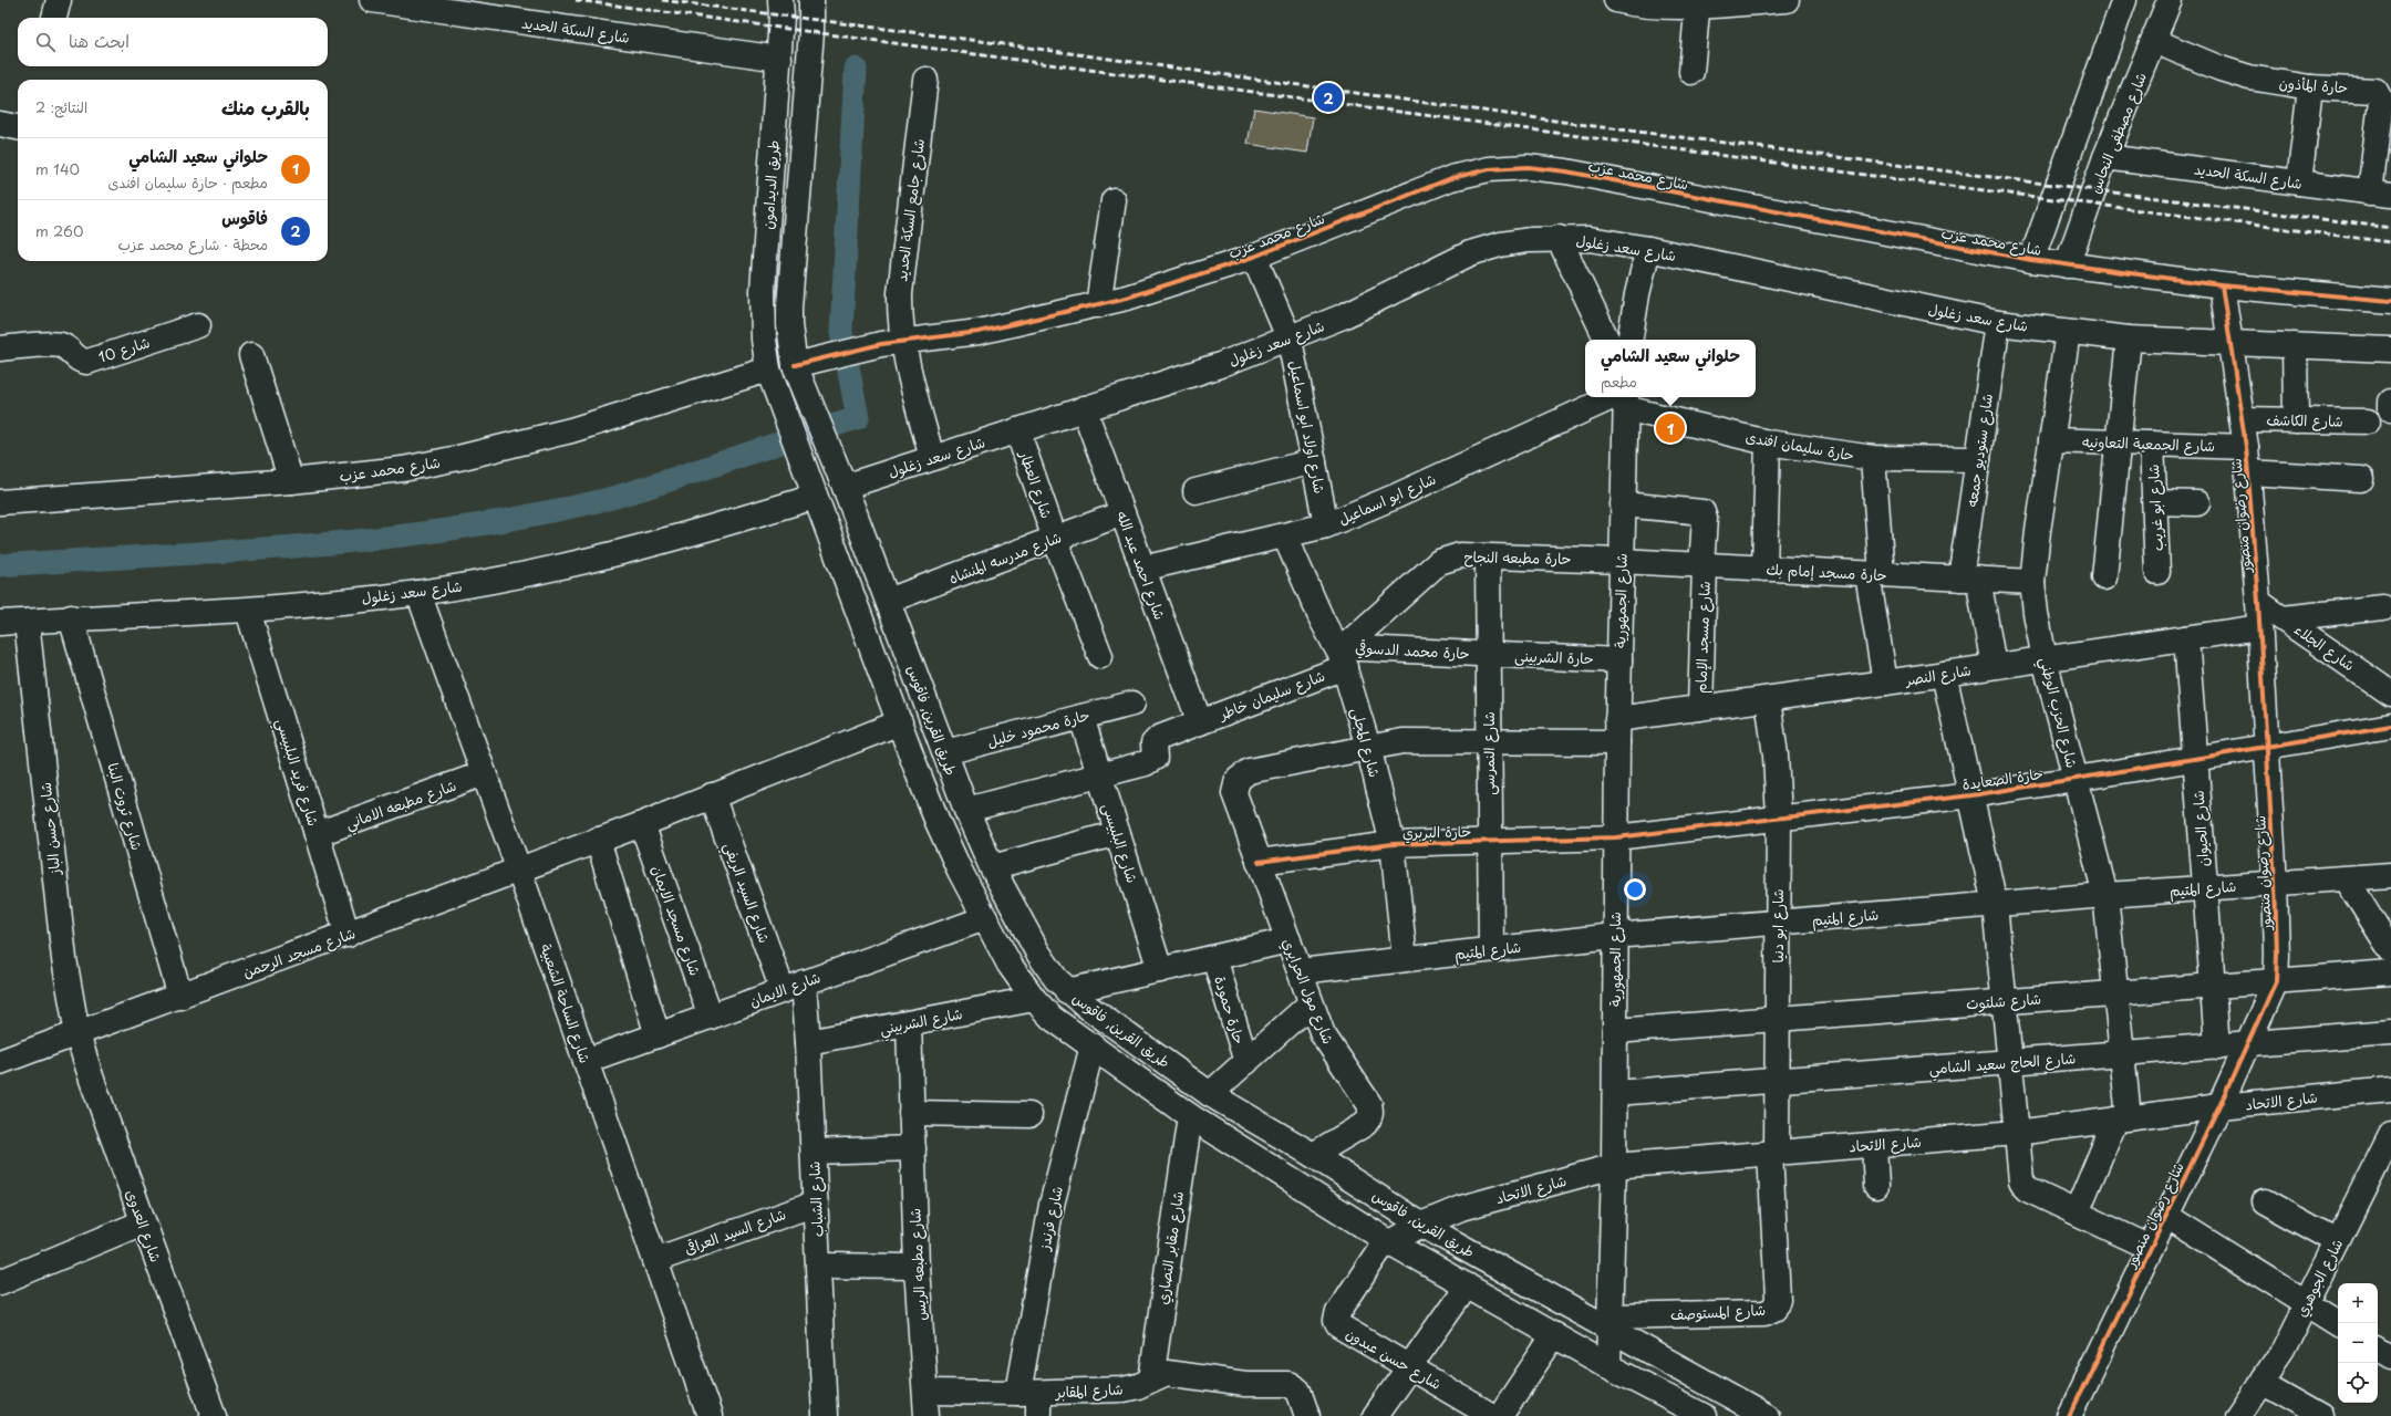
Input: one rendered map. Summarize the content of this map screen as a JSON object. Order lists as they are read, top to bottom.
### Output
{
  "streets": {
    "street": [
      "شارع السكة الحديد",
      "حارة المأذون",
      "شارع مصطفى النحاس",
      "شارع محمد عزب",
      "طريق الديدامون",
      "شارع جامع السكة الحديد",
      "شارع سعد زغلول",
      "شارع 10",
      "شارع الكاشف",
      "شارع اولاد ابو اسماعيل",
      "شارع الجمعية التعاونيه",
      "حارة سليمان افندى",
      "شارع ستوديو جمعه",
      "شارع العطار",
      "شارع ابو اسماعيل",
      "شارع ابو غريب",
      "شارع رضوان منصور",
      "شارع مدرسه المنشاه",
      "حارة مطبعه النجاح",
      "شارع احمد عبد الله",
      "حارة مسجد إمام بك",
      "شارع الجمهورية",
      "شارع مسجد الإمام",
      "شارع الجلاء",
      "حارة محمد الدسوقي",
      "حارة الشربينى",
      "شارع النصر",
      "شارع سليمان خاطر",
      "شارع الحزب الوطني",
      "طريق القرين, فاقوس",
      "حارة محمود خليل",
      "شارع المجلى",
      "شارع النمرسى",
      "شارع فريد البلبيسي",
      "حارة الصعايدة",
      "شارع مطبعه الاماني",
      "شارع ثروت البنا",
      "شارع حسن الباز",
      "شارع الحيوان",
      "حارة البربري",
      "شارع البلبيسى",
      "شارع المتيم",
      "شارع السيد الريفي",
      "شارع مسجد الايمان",
      "شارع ابو دنيا",
      "شارع مسجد الرحمن",
      "شارع الايمان",
      "شارع مول الحرايري",
      "شارع شلتوت",
      "شارع الساحة الشعبية",
      "حارة حمودة",
      "شارع الشربيني",
      "شارع الحاج سعيد الشامي",
      "شارع الاتحاد",
      "شارع الشباب",
      "شارع فرندز",
      "شارع العدوى",
      "شارع السيد العراقى",
      "شارع مقابر النصاري",
      "شارع مطبعه الريس",
      "شارع الجوهري",
      "شارع المستوصف",
      "شارع حسن عبدون",
      "شارع المقابر"
    ]
  },
  "crossings": [
    ["شارع السكة الحديد", "حارة المأذون"],
    ["شارع السكة الحديد", "شارع مصطفى النحاس"],
    ["شارع السكة الحديد", "طريق الديدامون"],
    ["حارة المأذون", "شارع مصطفى النحاس"],
    ["شارع مصطفى النحاس", "شارع محمد عزب"],
    ["شارع محمد عزب", "طريق الديدامون"],
    ["شارع محمد عزب", "شارع جامع السكة الحديد"],
    ["شارع محمد عزب", "شارع اولاد ابو اسماعيل"],
    ["شارع محمد عزب", "شارع رضوان منصور"],
    ["شارع محمد عزب", "طريق القرين, فاقوس"],
    ["طريق الديدامون", "طريق القرين, فاقوس"],
    ["شارع جامع السكة الحديد", "شارع سعد زغلول"],
    ["شارع سعد زغلول", "شارع اولاد ابو اسماعيل"],
    ["شارع سعد زغلول", "شارع ستوديو جمعه"],
    ["شارع سعد زغلول", "شارع العطار"],
    ["شارع سعد زغلول", "شارع رضوان منصور"],
    ["شارع سعد زغلول", "شارع احمد عبد الله"],
    ["شارع سعد زغلول", "شارع الحزب الوطني"],
    ["شارع سعد زغلول", "طريق القرين, فاقوس"],
    ["شارع سعد زغلول", "شارع فريد البلبيسي"],
    ["شارع سعد زغلول", "شارع ثروت البنا"],
    ["شارع سعد زغلول", "شارع حسن الباز"],
    ["شارع سعد زغلول", "شارع الساحة الشعبية"],
    ["شارع الكاشف", "شارع رضوان منصور"],
    ["شارع اولاد ابو اسماعيل", "شارع ابو اسماعيل"],
    ["شارع الجمعية التعاونيه", "شارع ابو غريب"],
    ["شارع الجمعية التعاونيه", "شارع رضوان منصور"],
    ["شارع الجمعية التعاونيه", "شارع الحزب الوطني"],
    ["حارة سليمان افندى", "شارع ستوديو جمعه"],
    ["حارة سليمان افندى", "شارع ابو اسماعيل"],
    ["حارة سليمان افندى", "شارع الجمهورية"],
    ["شارع ستوديو جمعه", "حارة مسجد إمام بك"],
    ["شارع ستوديو جمعه", "شارع النصر"],
    ["شارع العطار", "شارع مدرسه المنشاه"],
    ["شارع ابو اسماعيل", "شارع احمد عبد الله"],
    ["شارع ابو اسماعيل", "شارع الجمهورية"],
    ["شارع ابو اسماعيل", "شارع المجلى"],
    ["شارع رضوان منصور", "شارع الجلاء"],
    ["شارع رضوان منصور", "شارع النصر"],
    ["شارع رضوان منصور", "حارة الصعايدة"],
    ["شارع رضوان منصور", "شارع المتيم"],
    ["شارع رضوان منصور", "شارع شلتوت"],
    ["شارع رضوان منصور", "شارع الحاج سعيد الشامي"],
    ["شارع رضوان منصور", "شارع الاتحاد"],
    ["شارع مدرسه المنشاه", "شارع احمد عبد الله"],
    ["شارع مدرسه المنشاه", "طريق القرين, فاقوس"],
    ["حارة مطبعه النجاح", "حارة مسجد إمام بك"],
    ["حارة مطبعه النجاح", "شارع الجمهورية"],
    ["حارة مطبعه النجاح", "حارة محمد الدسوقي"],
    ["حارة مطبعه النجاح", "شارع سليمان خاطر"],
    ["حارة مطبعه النجاح", "شارع المجلى"],
    ["حارة مطبعه النجاح", "شارع النمرسى"],
    ["شارع احمد عبد الله", "شارع سليمان خاطر"],
    ["حارة مسجد إمام بك", "شارع الجمهورية"],
    ["حارة مسجد إمام بك", "شارع مسجد الإمام"],
    ["حارة مسجد إمام بك", "شارع الحزب الوطني"],
    ["شارع الجمهورية", "شارع مسجد الإمام"],
    ["شارع الجمهورية", "حارة الشربينى"],
    ["شارع الجمهورية", "شارع النصر"],
    ["شارع الجمهورية", "طريق القرين, فاقوس"],
    ["شارع الجمهورية", "حارة الصعايدة"],
    ["شارع الجمهورية", "حارة البربري"],
    ["شارع الجمهورية", "شارع المتيم"],
    ["شارع الجمهورية", "شارع شلتوت"],
    ["شارع الجمهورية", "شارع الحاج سعيد الشامي"],
    ["شارع الجمهورية", "شارع الاتحاد"],
    ["شارع الجمهورية", "شارع المستوصف"],
    ["شارع مسجد الإمام", "شارع النصر"],
    ["حارة محمد الدسوقي", "حارة الشربينى"],
    ["حارة محمد الدسوقي", "شارع سليمان خاطر"],
    ["حارة محمد الدسوقي", "شارع المجلى"],
    ["حارة محمد الدسوقي", "شارع النمرسى"],
    ["حارة الشربينى", "شارع النمرسى"],
    ["شارع النصر", "شارع الحزب الوطني"],
    ["شارع النصر", "شارع المجلى"],
    ["شارع النصر", "شارع النمرسى"],
    ["شارع النصر", "شارع الحيوان"],
    ["شارع النصر", "شارع ابو دنيا"],
    ["شارع النصر", "شارع مول الحرايري"],
    ["شارع سليمان خاطر", "شارع المجلى"],
    ["شارع سليمان خاطر", "شارع البلبيسى"],
    ["شارع الحزب الوطني", "حارة الصعايدة"],
    ["شارع الحزب الوطني", "شارع المتيم"],
    ["شارع الحزب الوطني", "شارع شلتوت"],
    ["شارع الحزب الوطني", "شارع الحاج سعيد الشامي"],
    ["شارع الحزب الوطني", "شارع الاتحاد"],
    ["طريق القرين, فاقوس", "حارة محمود خليل"],
    ["طريق القرين, فاقوس", "شارع مسجد الرحمن"],
    ["طريق القرين, فاقوس", "شارع الايمان"],
    ["طريق القرين, فاقوس", "شارع مول الحرايري"],
    ["طريق القرين, فاقوس", "شارع الشربيني"],
    ["طريق القرين, فاقوس", "شارع الاتحاد"],
    ["طريق القرين, فاقوس", "شارع فرندز"],
    ["طريق القرين, فاقوس", "شارع مقابر النصاري"],
    ["طريق القرين, فاقوس", "شارع المستوصف"],
    ["طريق القرين, فاقوس", "شارع حسن عبدون"],
    ["حارة محمود خليل", "شارع البلبيسى"],
    ["شارع المجلى", "حارة البربري"],
    ["شارع المجلى", "شارع المتيم"],
    ["شارع النمرسى", "حارة البربري"],
    ["شارع النمرسى", "شارع المتيم"],
    ["شارع فريد البلبيسي", "شارع مطبعه الاماني"],
    ["شارع فريد البلبيسي", "شارع مسجد الرحمن"],
    ["حارة الصعايدة", "شارع الحيوان"],
    ["حارة الصعايدة", "حارة البربري"],
    ["حارة الصعايدة", "شارع ابو دنيا"],
    ["شارع مطبعه الاماني", "شارع الساحة الشعبية"],
    ["شارع ثروت البنا", "شارع مسجد الرحمن"],
    ["شارع حسن الباز", "شارع مسجد الرحمن"],
    ["شارع حسن الباز", "شارع العدوى"],
    ["شارع الحيوان", "شارع المتيم"],
    ["شارع الحيوان", "شارع شلتوت"],
    ["شارع الحيوان", "شارع الحاج سعيد الشامي"],
    ["حارة البربري", "شارع مول الحرايري"],
    ["شارع المتيم", "شارع ابو دنيا"],
    ["شارع المتيم", "شارع مول الحرايري"],
    ["شارع السيد الريفي", "شارع مسجد الرحمن"],
    ["شارع السيد الريفي", "شارع الايمان"],
    ["شارع السيد الريفي", "شارع الشباب"],
    ["شارع مسجد الايمان", "شارع مسجد الرحمن"],
    ["شارع مسجد الايمان", "شارع الايمان"],
    ["شارع ابو دنيا", "شارع شلتوت"],
    ["شارع ابو دنيا", "شارع الحاج سعيد الشامي"],
    ["شارع ابو دنيا", "شارع الاتحاد"],
    ["شارع ابو دنيا", "شارع المستوصف"],
    ["شارع مسجد الرحمن", "شارع الساحة الشعبية"],
    ["شارع مسجد الرحمن", "شارع العدوى"],
    ["شارع الايمان", "شارع الساحة الشعبية"],
    ["شارع الايمان", "شارع الشباب"],
    ["شارع الساحة الشعبية", "شارع السيد العراقى"],
    ["شارع الشربيني", "شارع الشباب"],
    ["شارع الشربيني", "شارع مطبعه الريس"],
    ["شارع الاتحاد", "شارع المستوصف"],
    ["شارع الاتحاد", "شارع حسن عبدون"],
    ["شارع الشباب", "شارع السيد العراقى"],
    ["شارع فرندز", "شارع المقابر"],
    ["شارع مقابر النصاري", "شارع المقابر"],
    ["شارع مطبعه الريس", "شارع المقابر"]
  ],
  "page": {
    "search": "ابحث هنا",
    "heading": ["بالقرب منك", "النتائج: 2"],
    "pins": ["2", "1"],
    "list": [
      {
        "mark": "1",
        "name": "حلواني سعيد الشامي",
        "note": "مطعم · حارة سليمان افندى",
        "value": "140 m"
      },
      {
        "mark": "2",
        "name": "فاقوس",
        "note": "محطة · شارع محمد عزب",
        "value": "260 m"
      }
    ],
    "popup": ["حلواني سعيد الشامي", "مطعم"],
    "map_buttons": ["+", "−"]
  }
}
